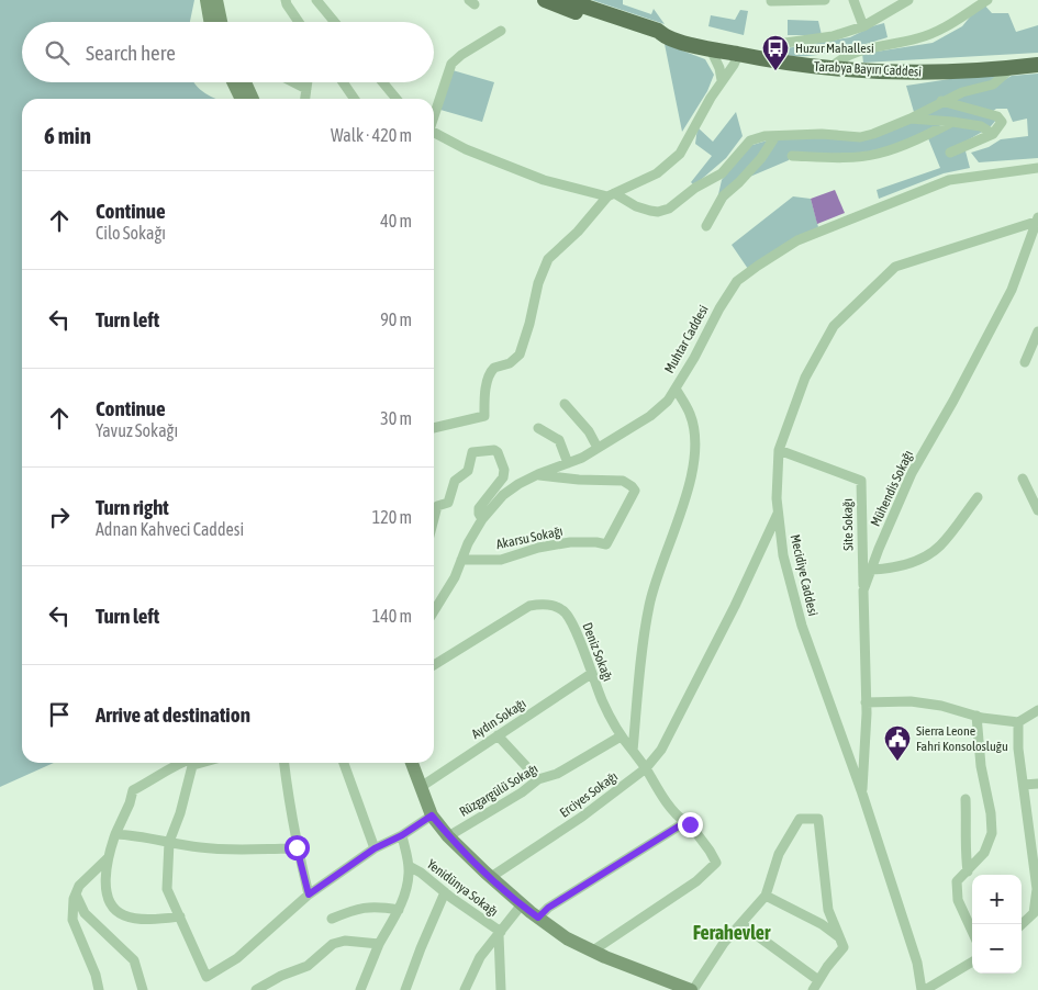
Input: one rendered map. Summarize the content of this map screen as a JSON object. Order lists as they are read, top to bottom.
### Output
{
  "streets": {
    "main road": ["Tarabya Bayırı Caddesi"],
    "street": [
      "Muhtar Caddesi",
      "Mühendis Sokağı",
      "Site Sokağı",
      "Akarsu Sokağı",
      "Mecidiye Caddesi",
      "Deniz Sokağı",
      "Aydın Sokağı",
      "Rüzgargülü Sokağı",
      "Erciyes Sokağı",
      "Yenidünya Sokağı"
    ]
  },
  "crossings": [
    ["Muhtar Caddesi", "Akarsu Sokağı"],
    ["Mühendis Sokağı", "Site Sokağı"],
    ["Mühendis Sokağı", "Mecidiye Caddesi"],
    ["Site Sokağı", "Mecidiye Caddesi"],
    ["Mecidiye Caddesi", "Erciyes Sokağı"],
    ["Deniz Sokağı", "Aydın Sokağı"],
    ["Deniz Sokağı", "Rüzgargülü Sokağı"],
    ["Deniz Sokağı", "Erciyes Sokağı"]
  ],
  "districts": ["Ferahevler"],
  "places": {
    "bus stop": ["Huzur Mahallesi"],
    "public building": ["Sierra Leone Fahri Konsolosluğu"]
  },
  "page": {
    "search": "Search here",
    "heading": ["6 min", "Walk · 420 m"],
    "list": [
      ["Continue", "Cilo Sokağı", "40 m"],
      ["Turn left", "90 m"],
      ["Continue", "Yavuz Sokağı", "30 m"],
      ["Turn right", "Adnan Kahveci Caddesi", "120 m"],
      ["Turn left", "140 m"],
      "Arrive at destination"
    ],
    "map_buttons": ["+", "−"]
  }
}
